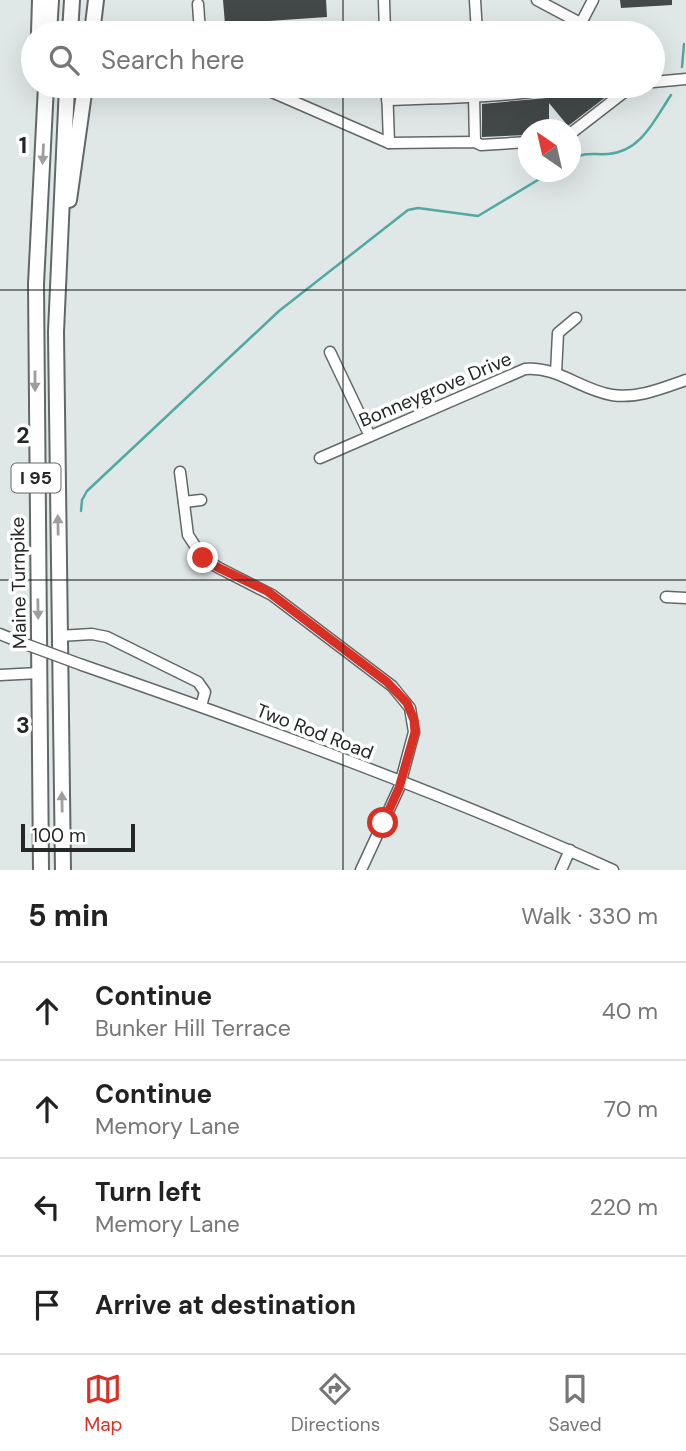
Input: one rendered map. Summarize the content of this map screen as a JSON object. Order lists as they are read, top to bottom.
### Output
{
  "streets": {
    "highway": ["I 95", "Maine Turnpike"],
    "street": ["Bonneygrove Drive", "Two Rod Road"]
  },
  "scale_bar": "100 m",
  "north": "top left",
  "page": {
    "search": "Search here",
    "scale": "100 m",
    "heading": ["5 min", "Walk · 330 m"],
    "list": [
      ["Continue", "Bunker Hill Terrace", "40 m"],
      ["Continue", "Memory Lane", "70 m"],
      ["Turn left", "Memory Lane", "220 m"],
      "Arrive at destination"
    ],
    "nav": ["Map", "Directions", "Saved"]
  },
  "grid": {
    "rows": ["1", "2", "3"]
  }
}
